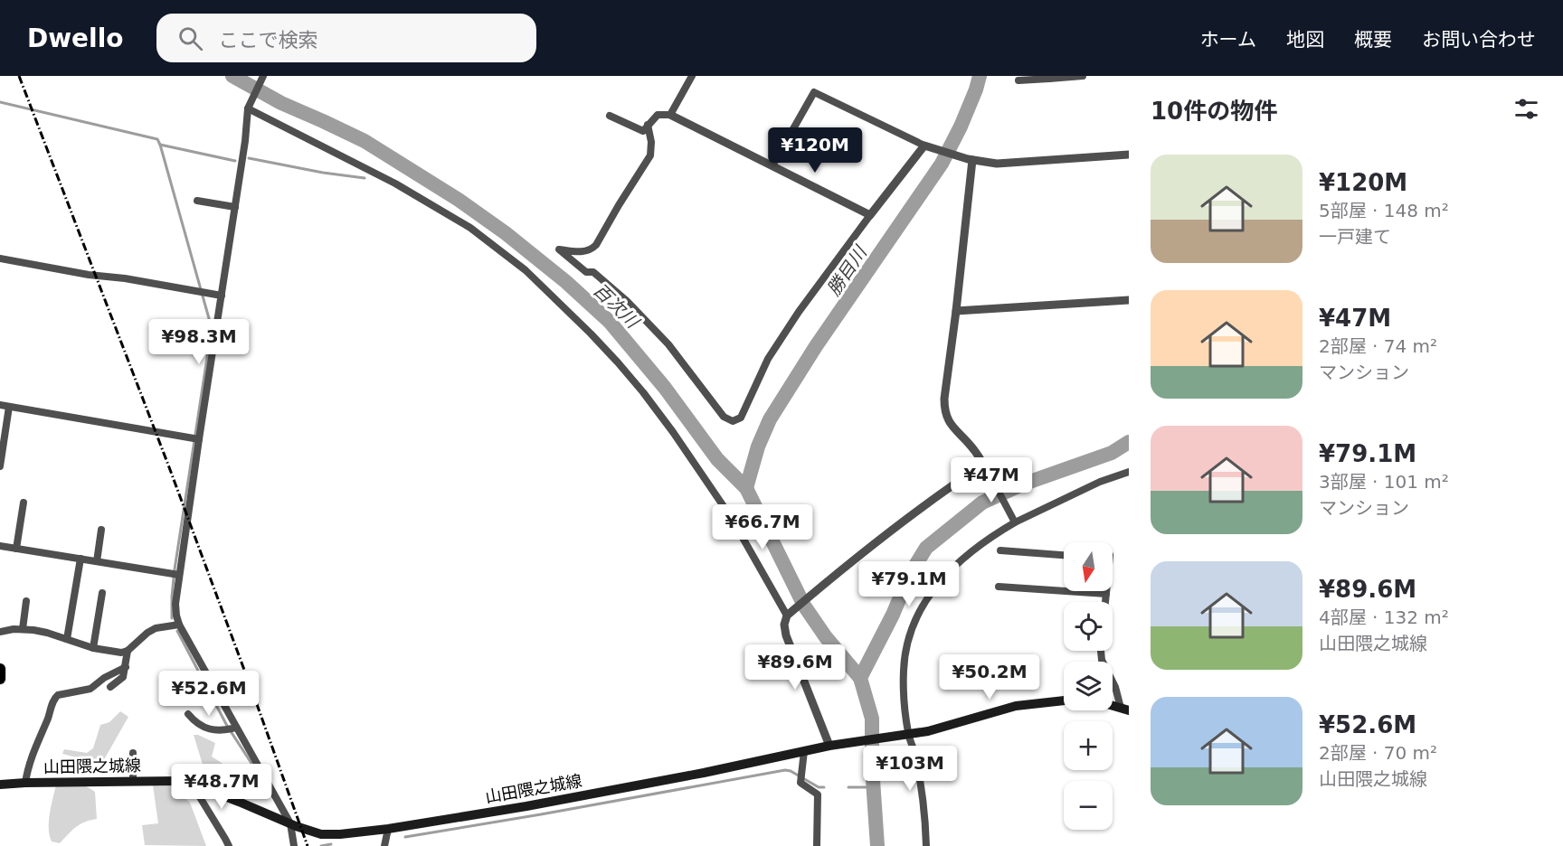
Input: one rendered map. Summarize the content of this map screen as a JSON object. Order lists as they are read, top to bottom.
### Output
{
  "streets": {
    "main road": ["山田隈之城線"]
  },
  "water": ["勝目川", "百次川"],
  "north": "bottom",
  "page": {
    "header": "Dwello",
    "search": "ここで検索",
    "nav": [
      "ホーム",
      "地図",
      "概要",
      "お問い合わせ"
    ],
    "heading": "10件の物件",
    "price": [
      "¥120M",
      "¥98.3M",
      "¥47M",
      "¥66.7M",
      "¥79.1M",
      "¥89.6M",
      "¥50.2M",
      "¥52.6M",
      "¥103M",
      "¥48.7M"
    ],
    "list": [
      {
        "name": "¥120M",
        "note": "5部屋 · 148 m² · 一戸建て"
      },
      {
        "name": "¥47M",
        "note": "2部屋 · 74 m² · マンション"
      },
      {
        "name": "¥79.1M",
        "note": "3部屋 · 101 m² · マンション"
      },
      {
        "name": "¥89.6M",
        "note": "4部屋 · 132 m² · 山田隈之城線"
      },
      {
        "name": "¥52.6M",
        "note": "2部屋 · 70 m² · 山田隈之城線"
      }
    ],
    "map_buttons": ["+", "−"]
  }
}
